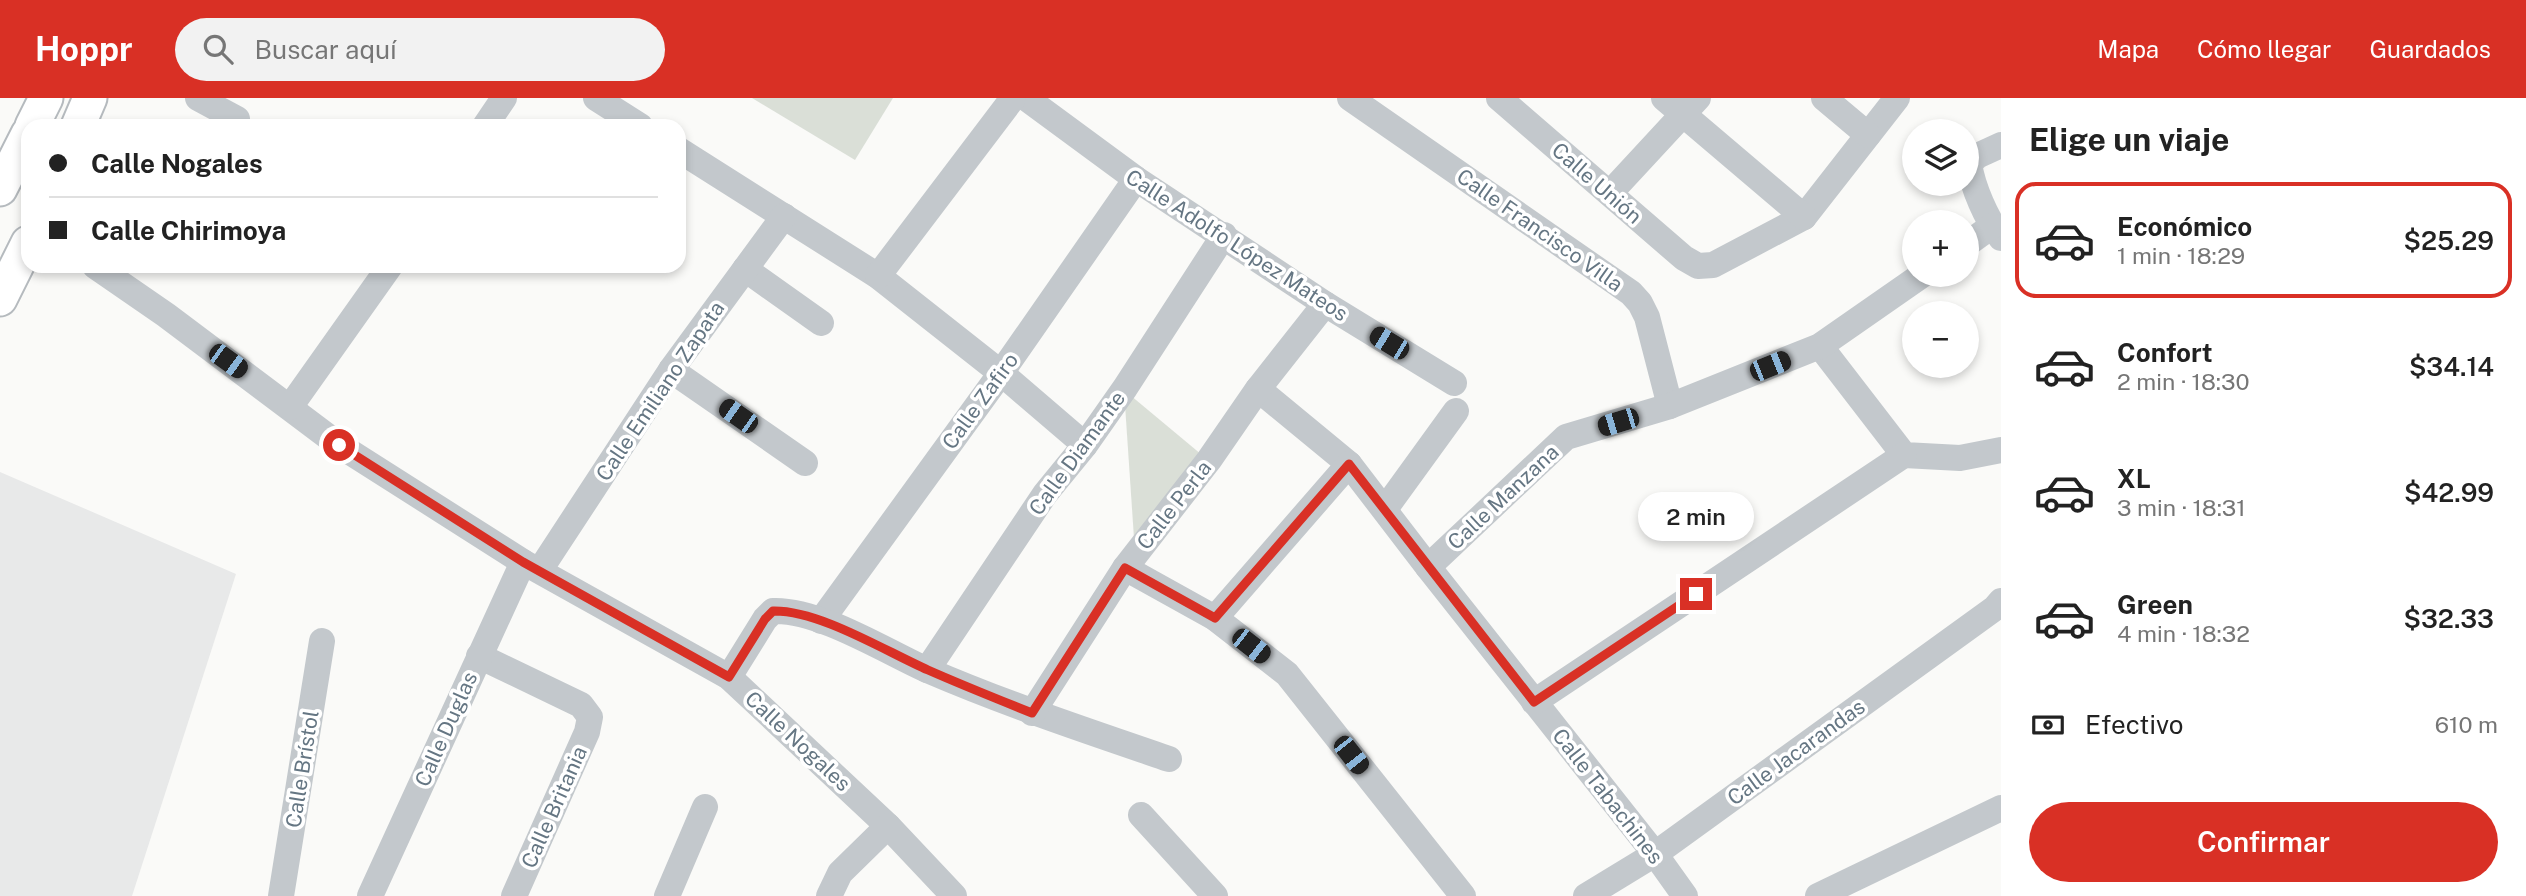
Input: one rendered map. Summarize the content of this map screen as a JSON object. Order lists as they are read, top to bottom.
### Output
{
  "streets": {
    "street": [
      "Calle Unión",
      "Calle Francisco Villa",
      "Calle Adolfo López Mateos",
      "Calle Emiliano Zapata",
      "Calle Zafiro",
      "Calle Diamante",
      "Calle Manzana",
      "Calle Perla",
      "Calle Duglas",
      "Calle Nogales",
      "Calle Jacarandas",
      "Calle Brístol",
      "Calle Tabachines",
      "Calle Britania"
    ]
  },
  "crossings": [
    ["Calle Francisco Villa", "Calle Manzana"],
    ["Calle Adolfo López Mateos", "Calle Zafiro"],
    ["Calle Adolfo López Mateos", "Calle Diamante"],
    ["Calle Adolfo López Mateos", "Calle Perla"],
    ["Calle Emiliano Zapata", "Calle Duglas"],
    ["Calle Emiliano Zapata", "Calle Nogales"],
    ["Calle Manzana", "Calle Tabachines"],
    ["Calle Perla", "Calle Tabachines"],
    ["Calle Duglas", "Calle Nogales"],
    ["Calle Duglas", "Calle Britania"],
    ["Calle Jacarandas", "Calle Tabachines"]
  ],
  "page": {
    "header": "Hoppr",
    "search": "Buscar aquí",
    "nav": ["Mapa", "Cómo llegar", "Guardados"],
    "heading": "Elige un viaje",
    "map_buttons": ["+", "−"],
    "banner": ["Calle Nogales", "Calle Chirimoya"],
    "list": [
      {
        "name": "Económico",
        "note": "1 min · 18:29",
        "value": "$25.29"
      },
      {
        "name": "Confort",
        "note": "2 min · 18:30",
        "value": "$34.14"
      },
      {
        "name": "XL",
        "note": "3 min · 18:31",
        "value": "$42.99"
      },
      {
        "name": "Green",
        "note": "4 min · 18:32",
        "value": "$32.33"
      }
    ],
    "bubble": "2 min",
    "pay": ["Efectivo", "610 m"],
    "buttons": "Confirmar"
  }
}
